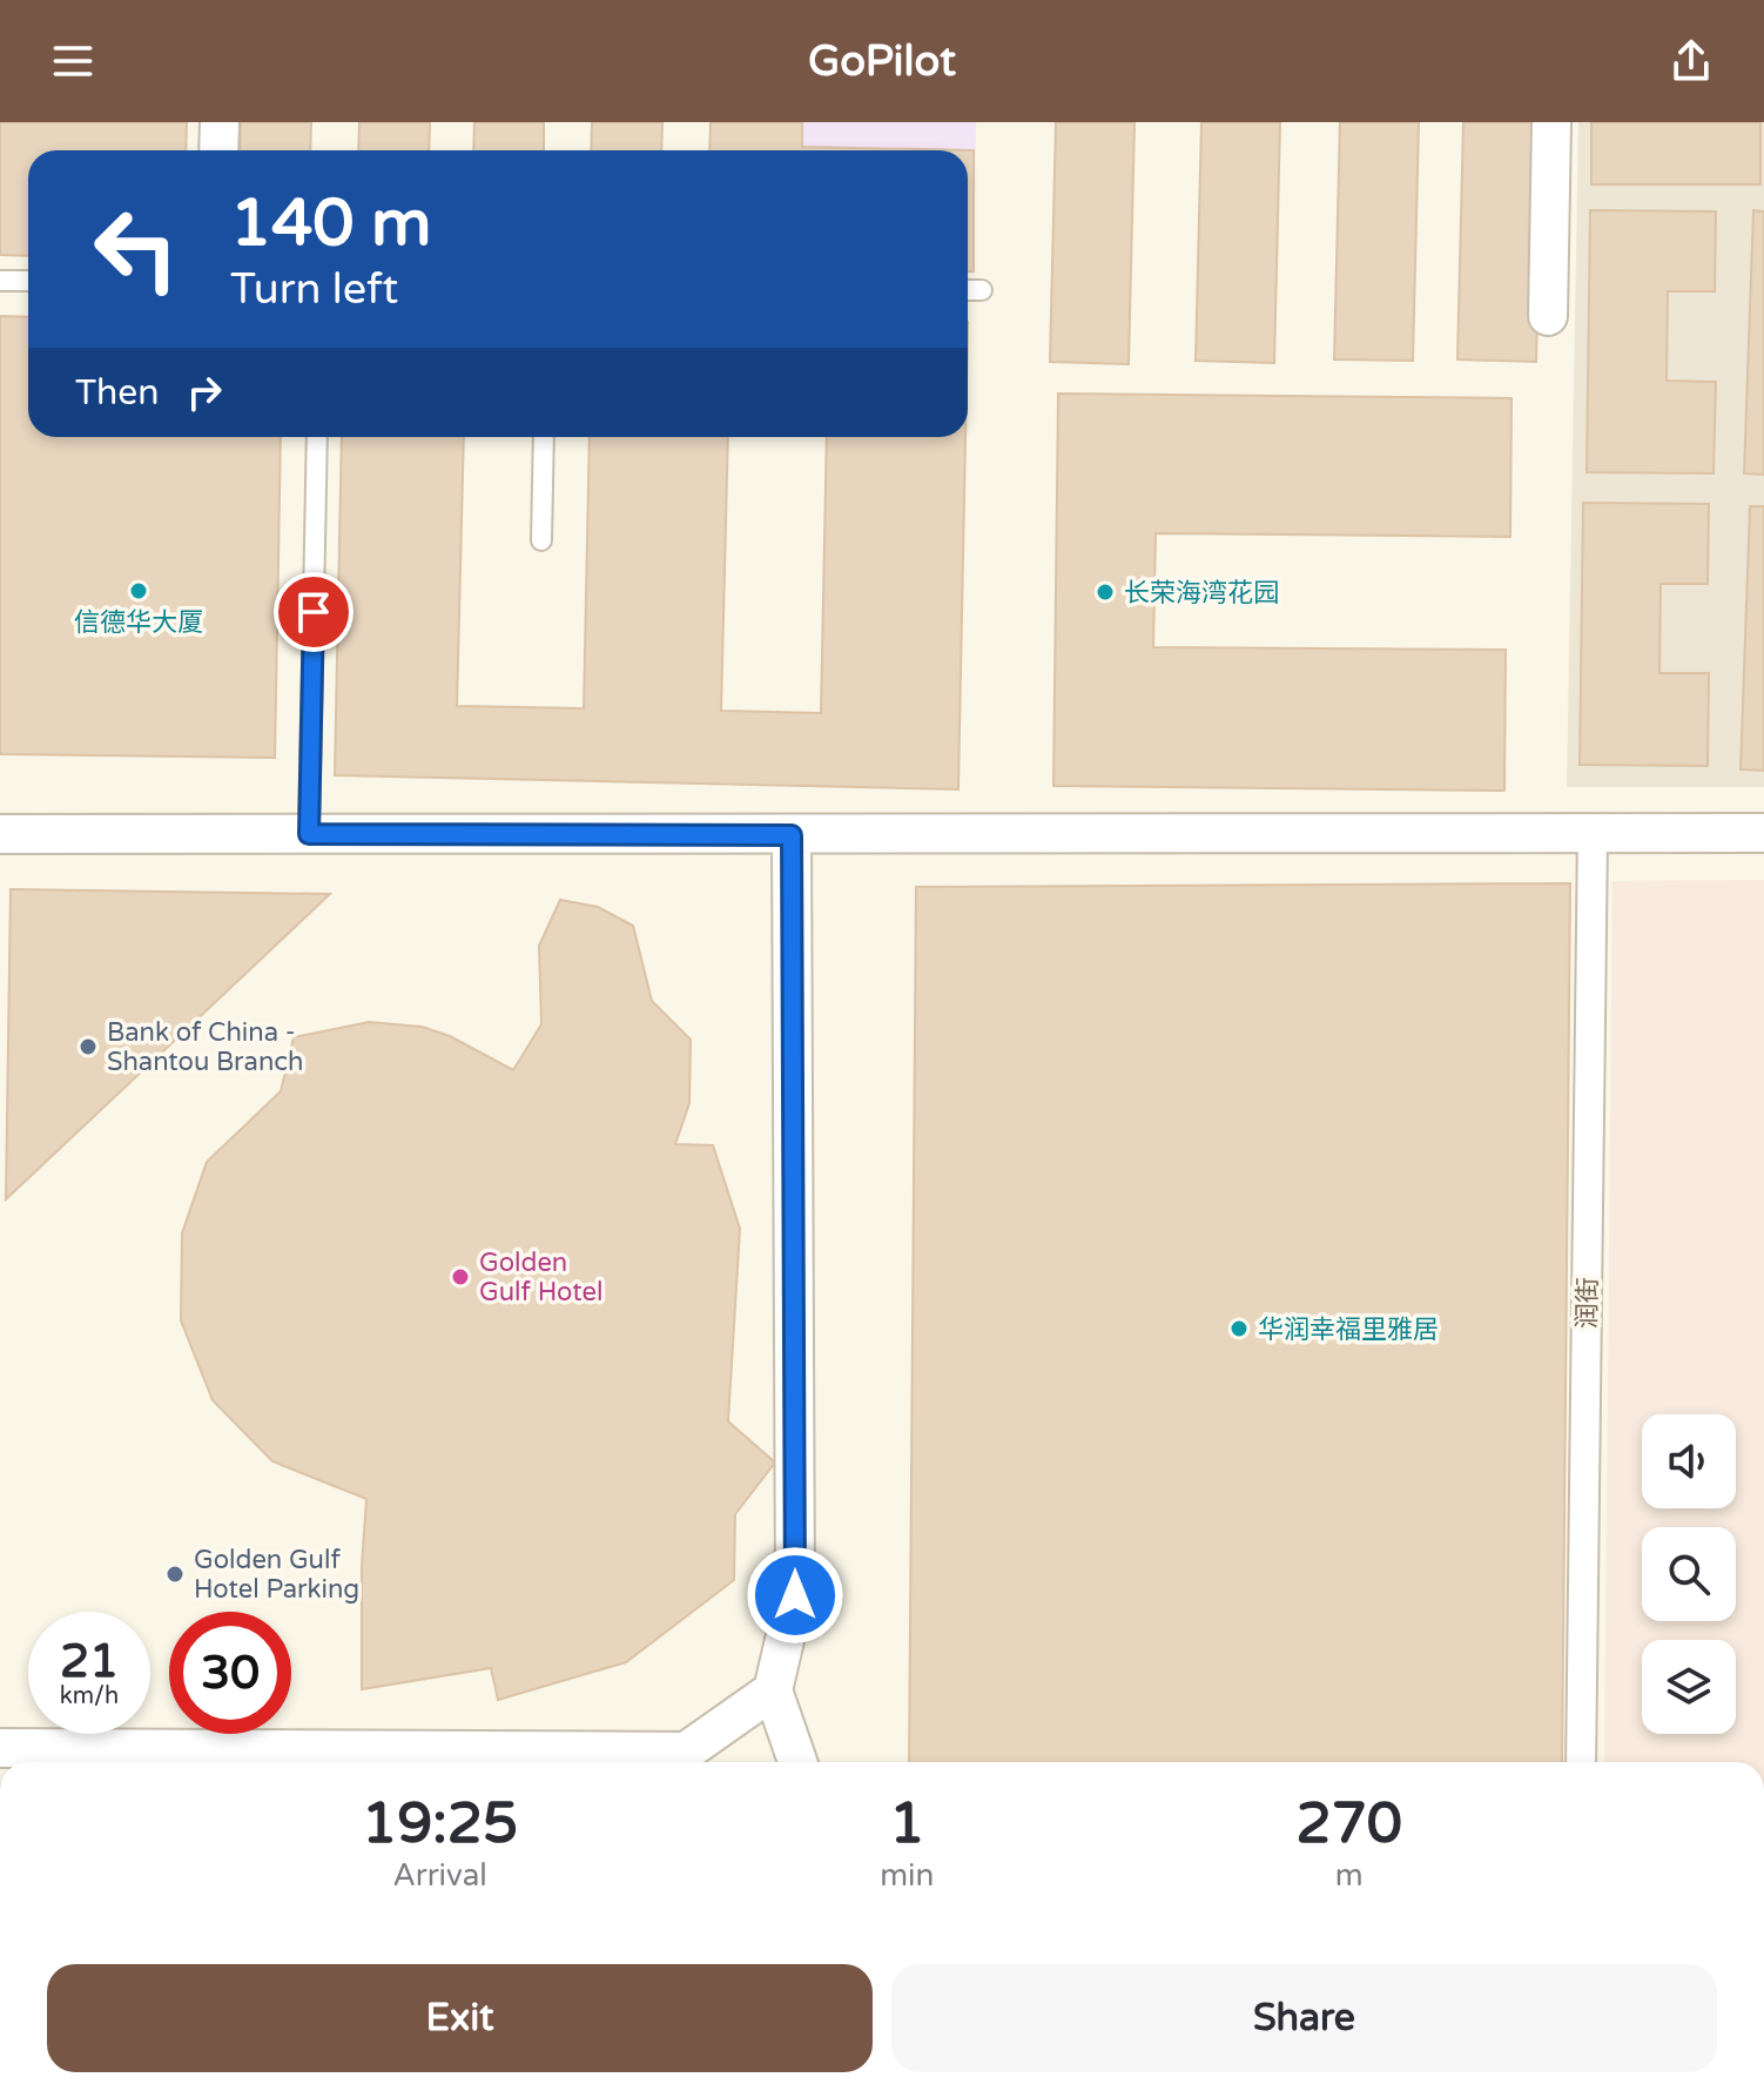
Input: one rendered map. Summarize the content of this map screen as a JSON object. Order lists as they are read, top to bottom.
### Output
{
  "streets": {
    "street": ["润街"]
  },
  "places": [
    "信德华大厦",
    "长荣海湾花园",
    "Bank of China - Shantou Branch",
    "Golden Gulf Hotel",
    "华润幸福里雅居",
    "Golden Gulf Hotel Parking"
  ],
  "page": {
    "header": "GoPilot",
    "turn": ["140 m", "Turn left"],
    "then": "Then",
    "speed": "21 km/h",
    "limit": "30",
    "eta": [
      "19:25",
      "Arrival",
      "1",
      "min",
      "270",
      "m"
    ],
    "buttons": ["Exit", "Share"]
  }
}
